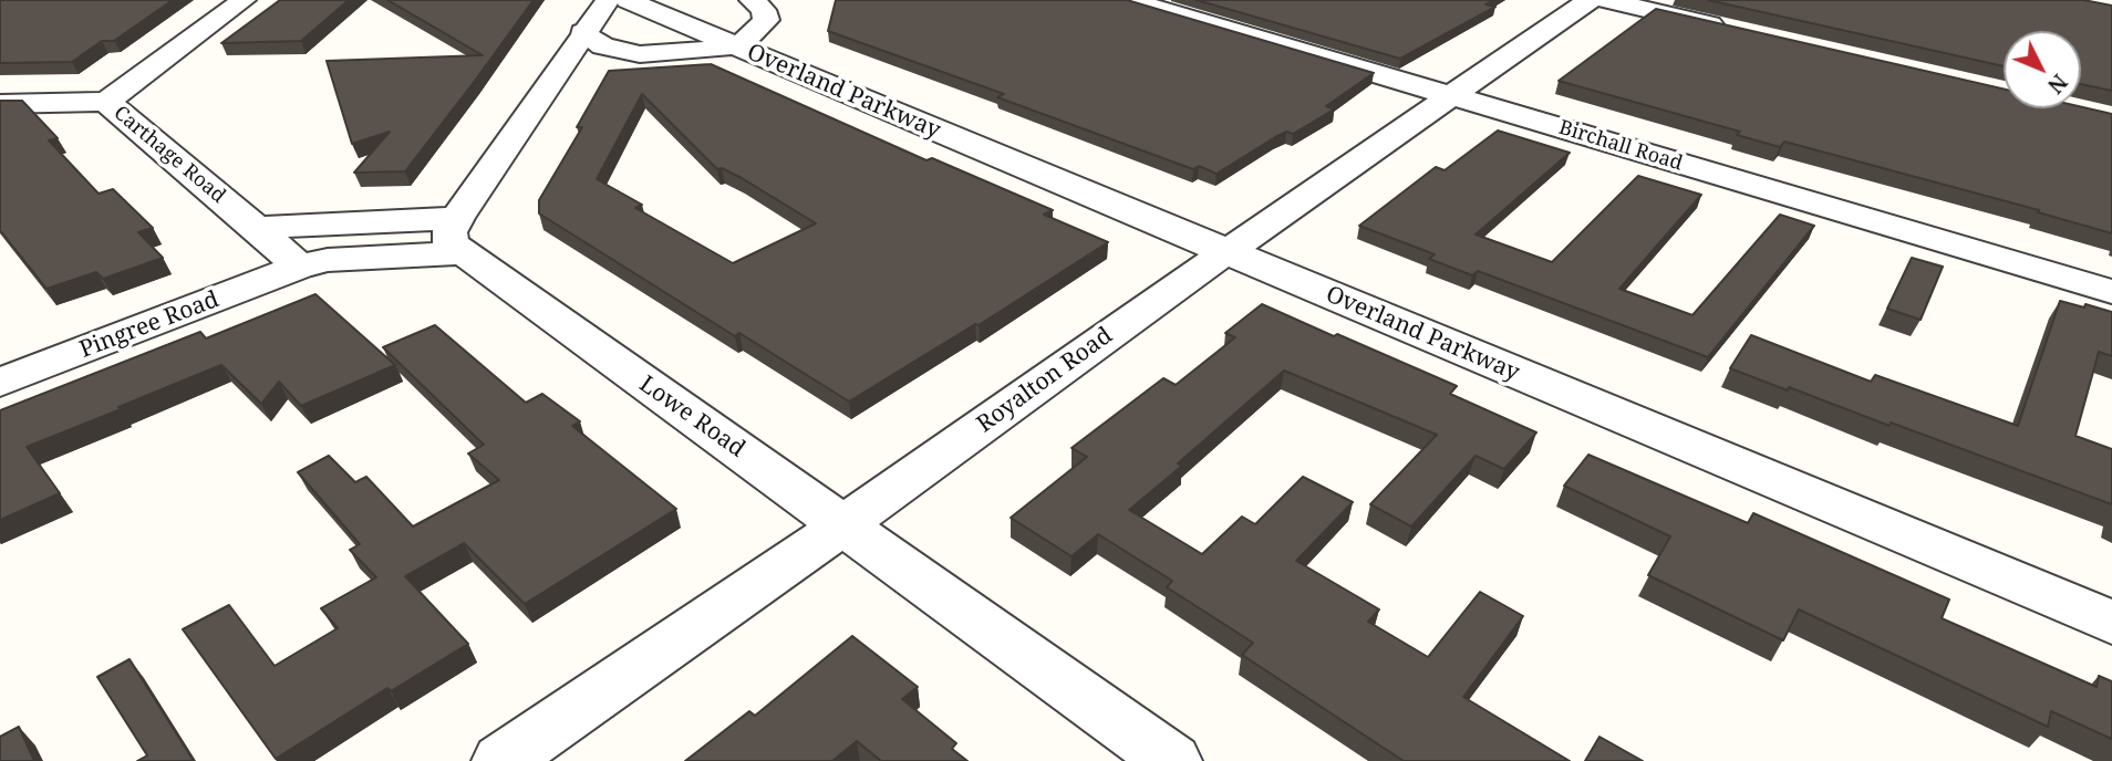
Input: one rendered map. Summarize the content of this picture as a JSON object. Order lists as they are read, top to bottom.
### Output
{
  "streets": {
    "street": [
      "Overland Parkway",
      "Birchall Road",
      "Carthage Road",
      "Pingree Road",
      "Royalton Road",
      "Lowe Road"
    ]
  },
  "crossings": [
    ["Overland Parkway", "Royalton Road"],
    ["Birchall Road", "Royalton Road"],
    ["Pingree Road", "Lowe Road"],
    ["Royalton Road", "Lowe Road"]
  ],
  "north": "bottom right"
}
